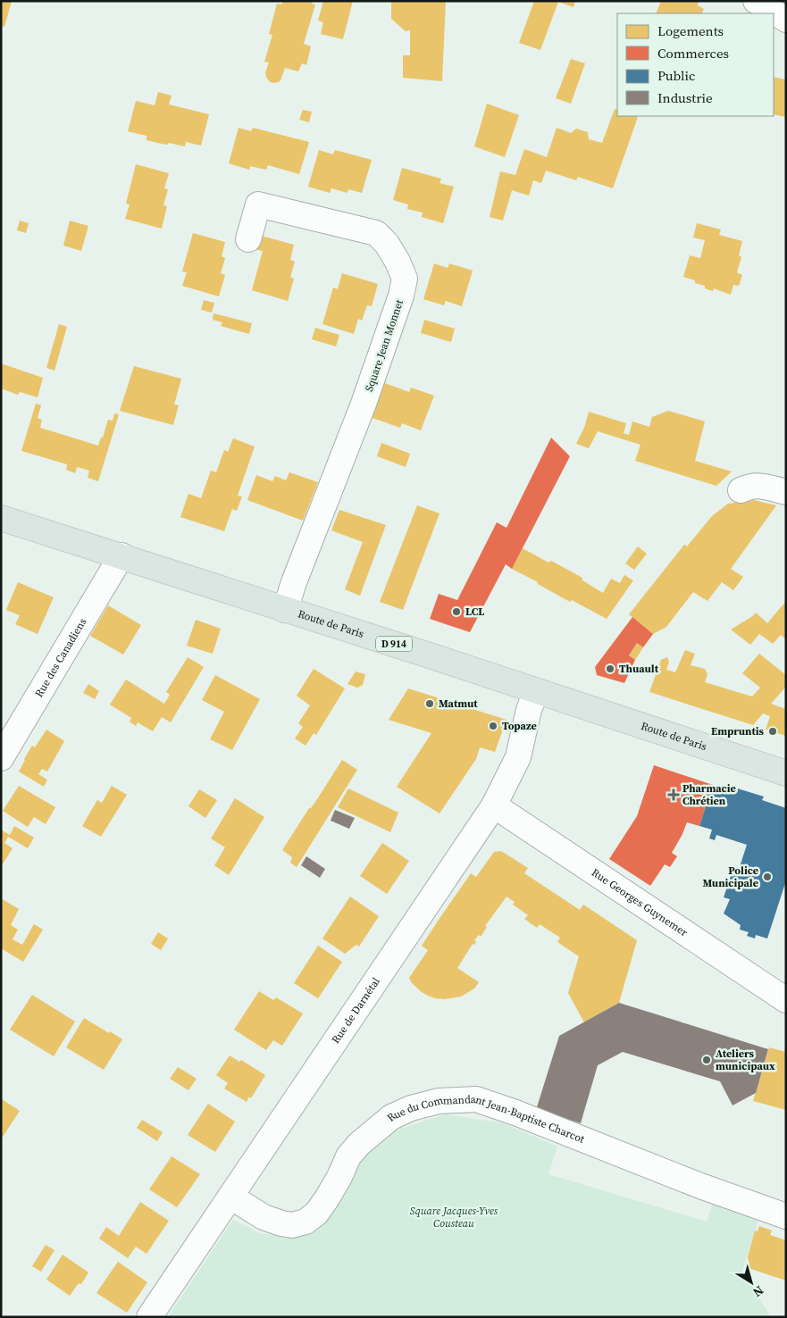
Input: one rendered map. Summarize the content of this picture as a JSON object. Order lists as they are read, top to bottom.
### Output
{
  "streets": {
    "main road": ["Route de Paris", "D 914"],
    "street": [
      "Square Jean Monnet",
      "Rue des Canadiens",
      "Rue Georges Guynemer",
      "Rue de Darnétal",
      "Rue du Commandant Jean-Baptiste Charcot"
    ]
  },
  "crossings": [
    ["Square Jean Monnet", "Route de Paris"],
    ["Route de Paris", "Rue des Canadiens"],
    ["Route de Paris", "Rue de Darnétal"],
    ["Rue Georges Guynemer", "Rue de Darnétal"],
    ["Rue de Darnétal", "Rue du Commandant Jean-Baptiste Charcot"]
  ],
  "parks": ["Square Jacques-Yves Cousteau"],
  "places": {
    "other": [
      "LCL",
      "Thuault",
      "Matmut",
      "Topaze",
      "Empruntis",
      "Police Municipale",
      "Ateliers municipaux"
    ],
    "health": ["Pharmacie Chrétien"]
  },
  "legend": [
    "Logements",
    "Commerces",
    "Public",
    "Industrie"
  ],
  "north": "bottom right"
}
